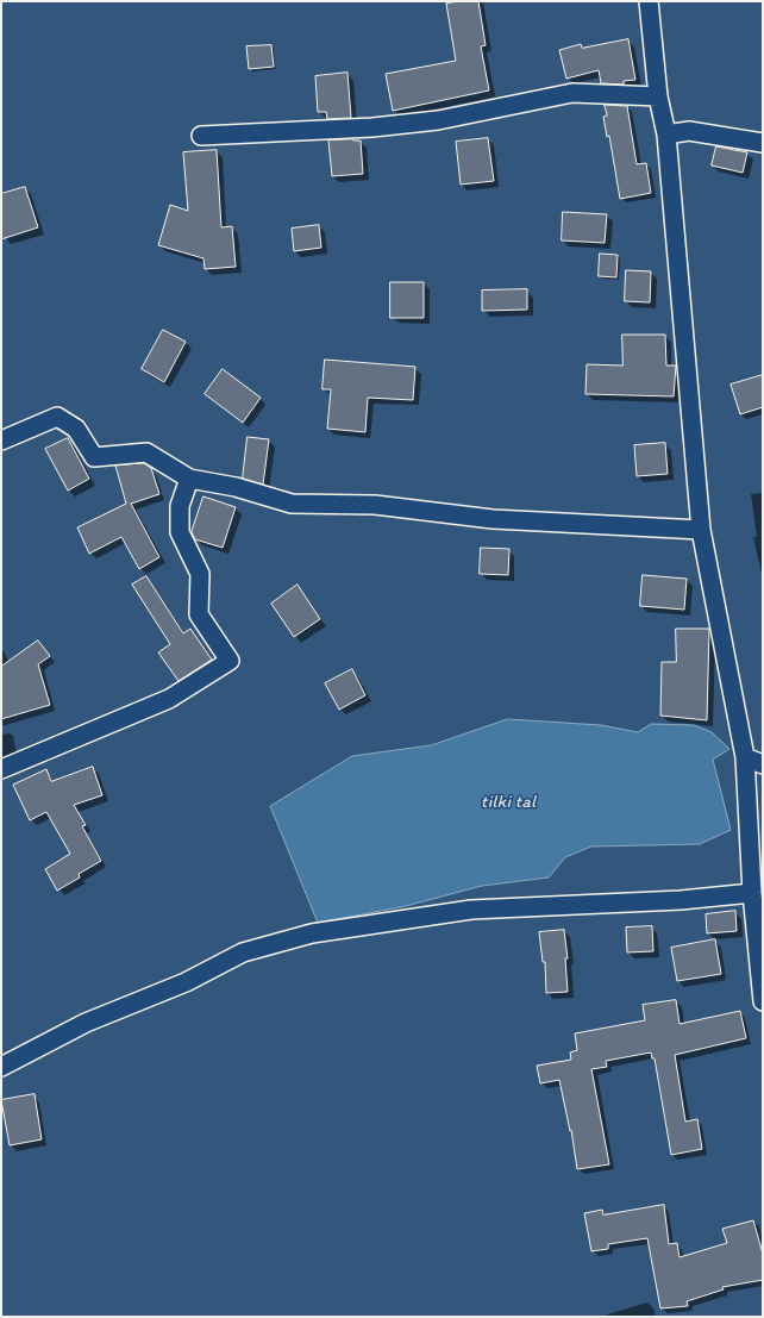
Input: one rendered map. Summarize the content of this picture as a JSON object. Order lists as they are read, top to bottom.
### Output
{
  "water": ["tilki tal"]
}
